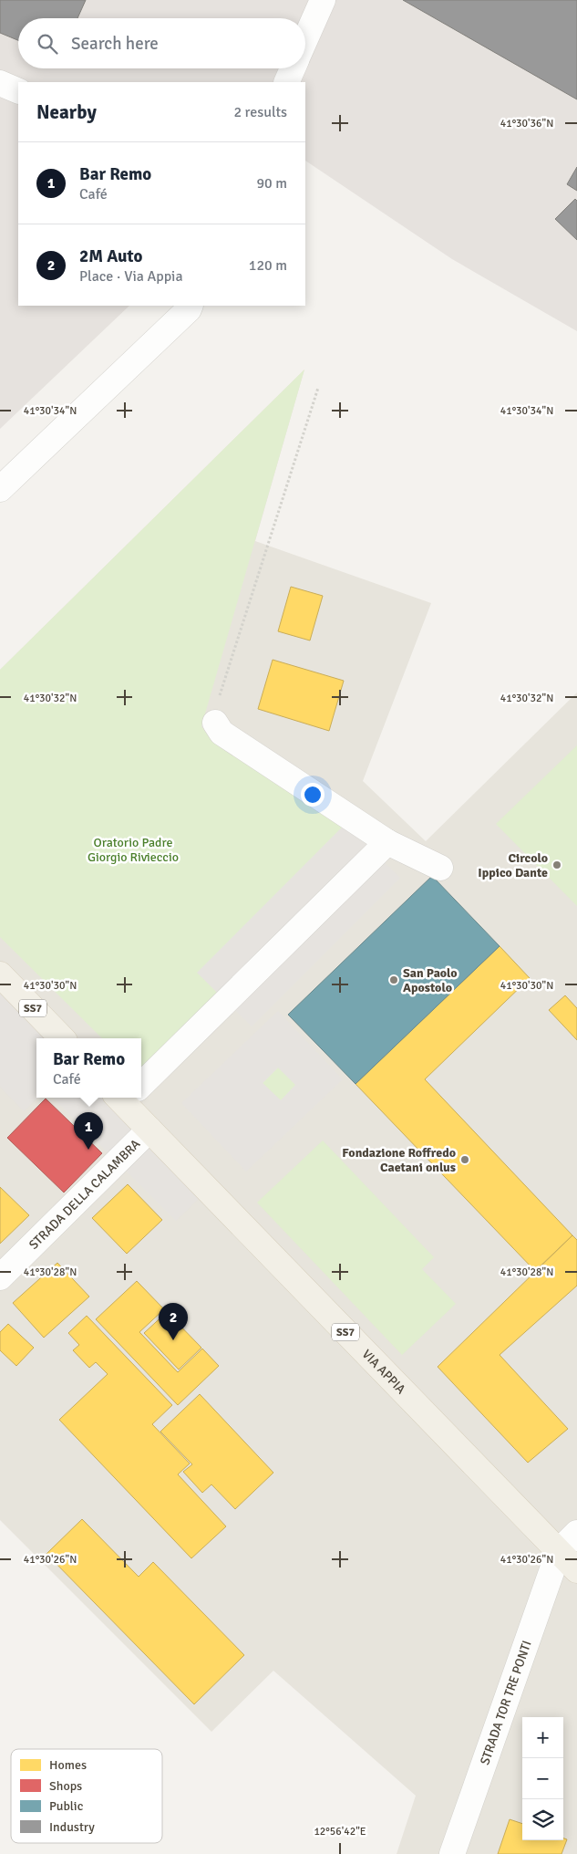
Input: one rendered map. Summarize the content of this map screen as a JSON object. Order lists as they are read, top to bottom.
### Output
{
  "streets": {
    "main road": ["SS7", "VIA APPIA"],
    "street": ["STRADA DELLA CALAMBRA", "STRADA TOR TRE PONTI"]
  },
  "crossings": [
    ["STRADA DELLA CALAMBRA", "VIA APPIA"],
    ["VIA APPIA", "STRADA TOR TRE PONTI"]
  ],
  "parks": ["Oratorio Padre Giorgio Rivieccio"],
  "places": ["Circolo Ippico Dante", "San Paolo Apostolo", "Fondazione Roffredo Caetani onlus"],
  "legend": [
    "Homes",
    "Shops",
    "Public",
    "Industry"
  ],
  "page": {
    "search": "Search here",
    "heading": ["Nearby", "2 results"],
    "list": [
      {
        "mark": "1",
        "name": "Bar Remo",
        "note": "Café",
        "value": "90 m"
      },
      {
        "mark": "2",
        "name": "2M Auto",
        "note": "Place · Via Appia",
        "value": "120 m"
      }
    ],
    "popup": ["Bar Remo", "Café"],
    "pins": ["1", "2"],
    "map_buttons": ["+", "−"]
  },
  "coordinates": [
    "41°30'36\"N",
    "41°30'34\"N",
    "41°30'32\"N",
    "41°30'30\"N",
    "41°30'28\"N",
    "41°30'26\"N",
    "12°56'42\"E"
  ]
}
